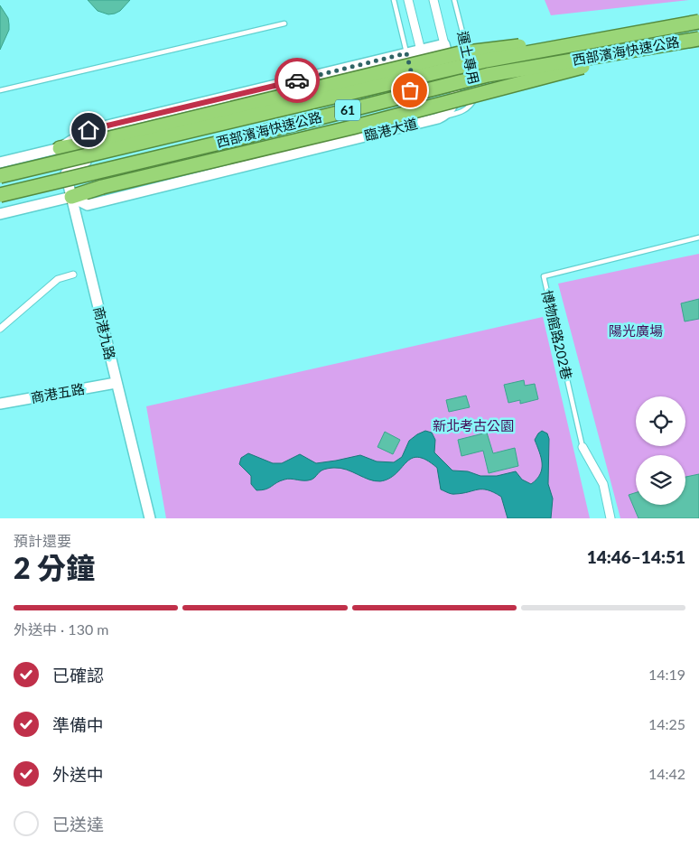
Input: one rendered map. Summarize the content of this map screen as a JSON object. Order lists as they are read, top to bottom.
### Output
{
  "streets": {
    "highway": ["西部濱海快速公路", "61"],
    "street": [
      "臨港大道",
      "商港九路",
      "博物館路202巷",
      "商港五路"
    ],
    "lane": ["運土專用"]
  },
  "crossings": [
    ["運土專用", "臨港大道"],
    ["臨港大道", "商港九路"],
    ["商港九路", "商港五路"]
  ],
  "parks": ["陽光廣場", "新北考古公園"],
  "page": {
    "heading": ["2 分鐘", "預計還要", "14:46–14:51"],
    "bar": "外送中 · 130 m",
    "list": [
      ["已確認", "14:19"],
      ["準備中", "14:25"],
      ["外送中", "14:42"],
      "已送達"
    ]
  }
}
